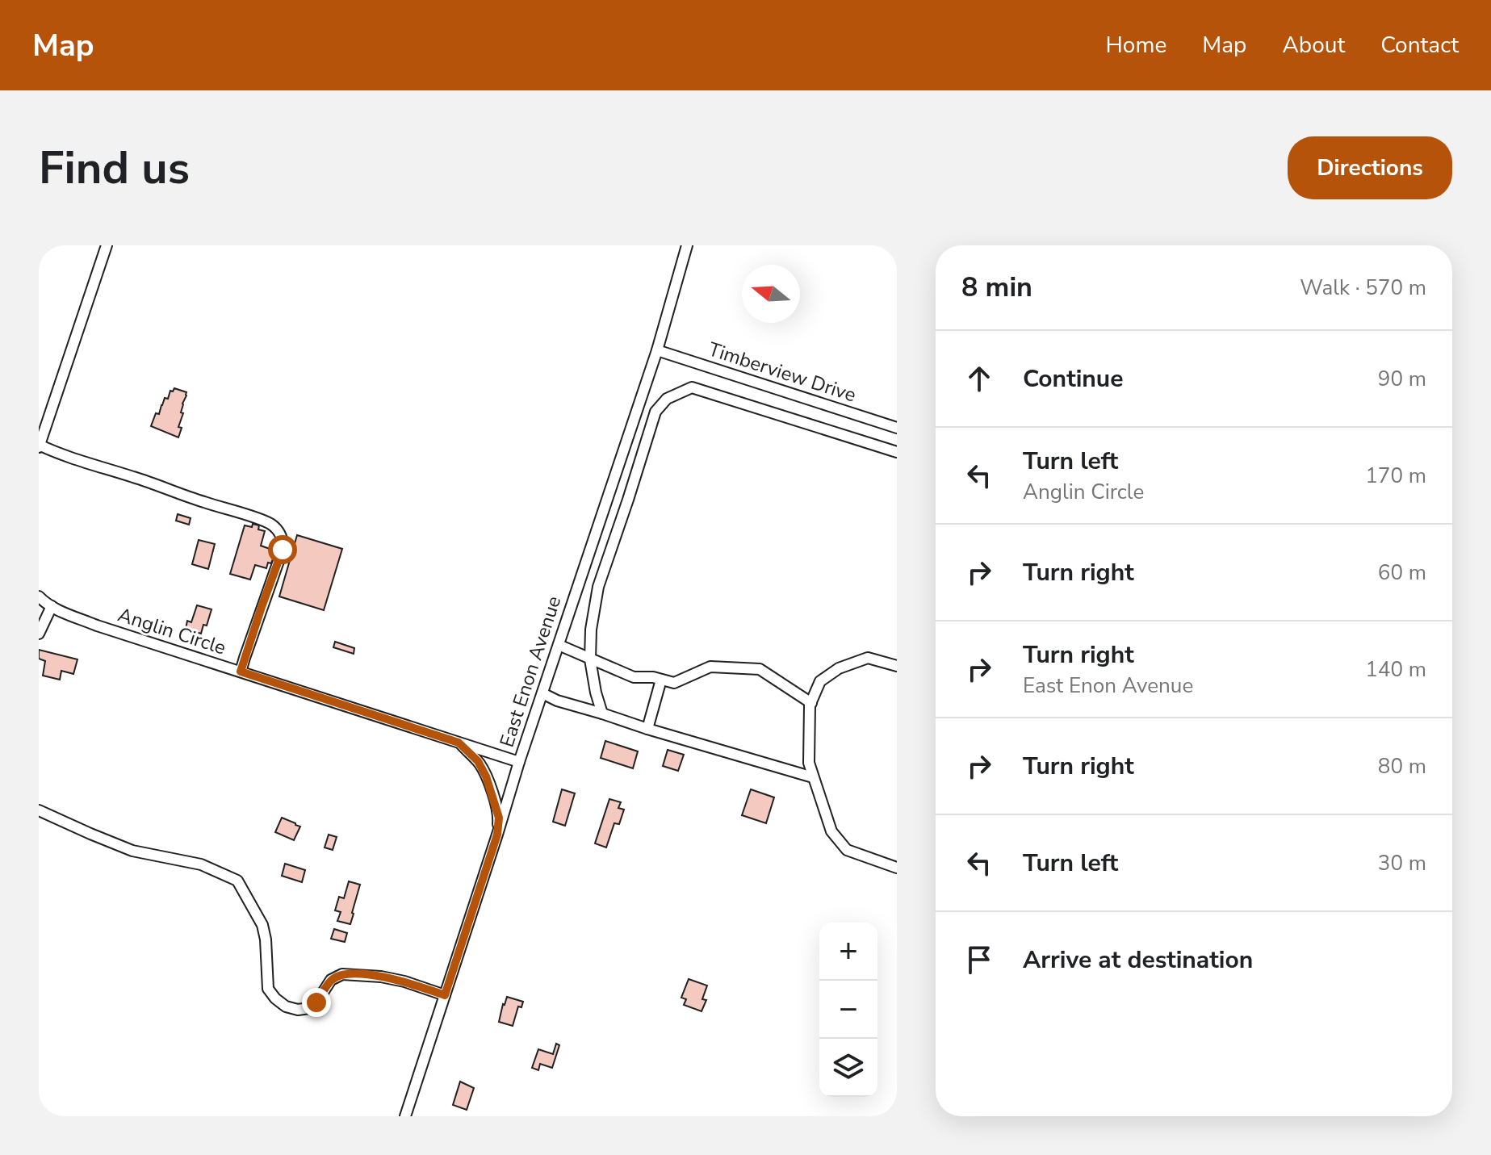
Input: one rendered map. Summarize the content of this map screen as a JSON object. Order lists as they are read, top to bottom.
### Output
{
  "streets": {
    "street": ["Timberview Drive", "Anglin Circle", "East Enon Avenue"]
  },
  "crossings": [
    ["Timberview Drive", "East Enon Avenue"],
    ["Anglin Circle", "East Enon Avenue"]
  ],
  "north": "left",
  "page": {
    "header": "Map",
    "nav": [
      "Home",
      "Map",
      "About",
      "Contact"
    ],
    "buttons": "Directions",
    "title": "Find us",
    "heading": ["8 min", "Walk · 570 m"],
    "list": [
      ["Continue", "90 m"],
      ["Turn left", "Anglin Circle", "170 m"],
      ["Turn right", "60 m"],
      ["Turn right", "East Enon Avenue", "140 m"],
      ["Turn right", "80 m"],
      ["Turn left", "30 m"],
      "Arrive at destination"
    ],
    "map_buttons": ["+", "−"]
  }
}
